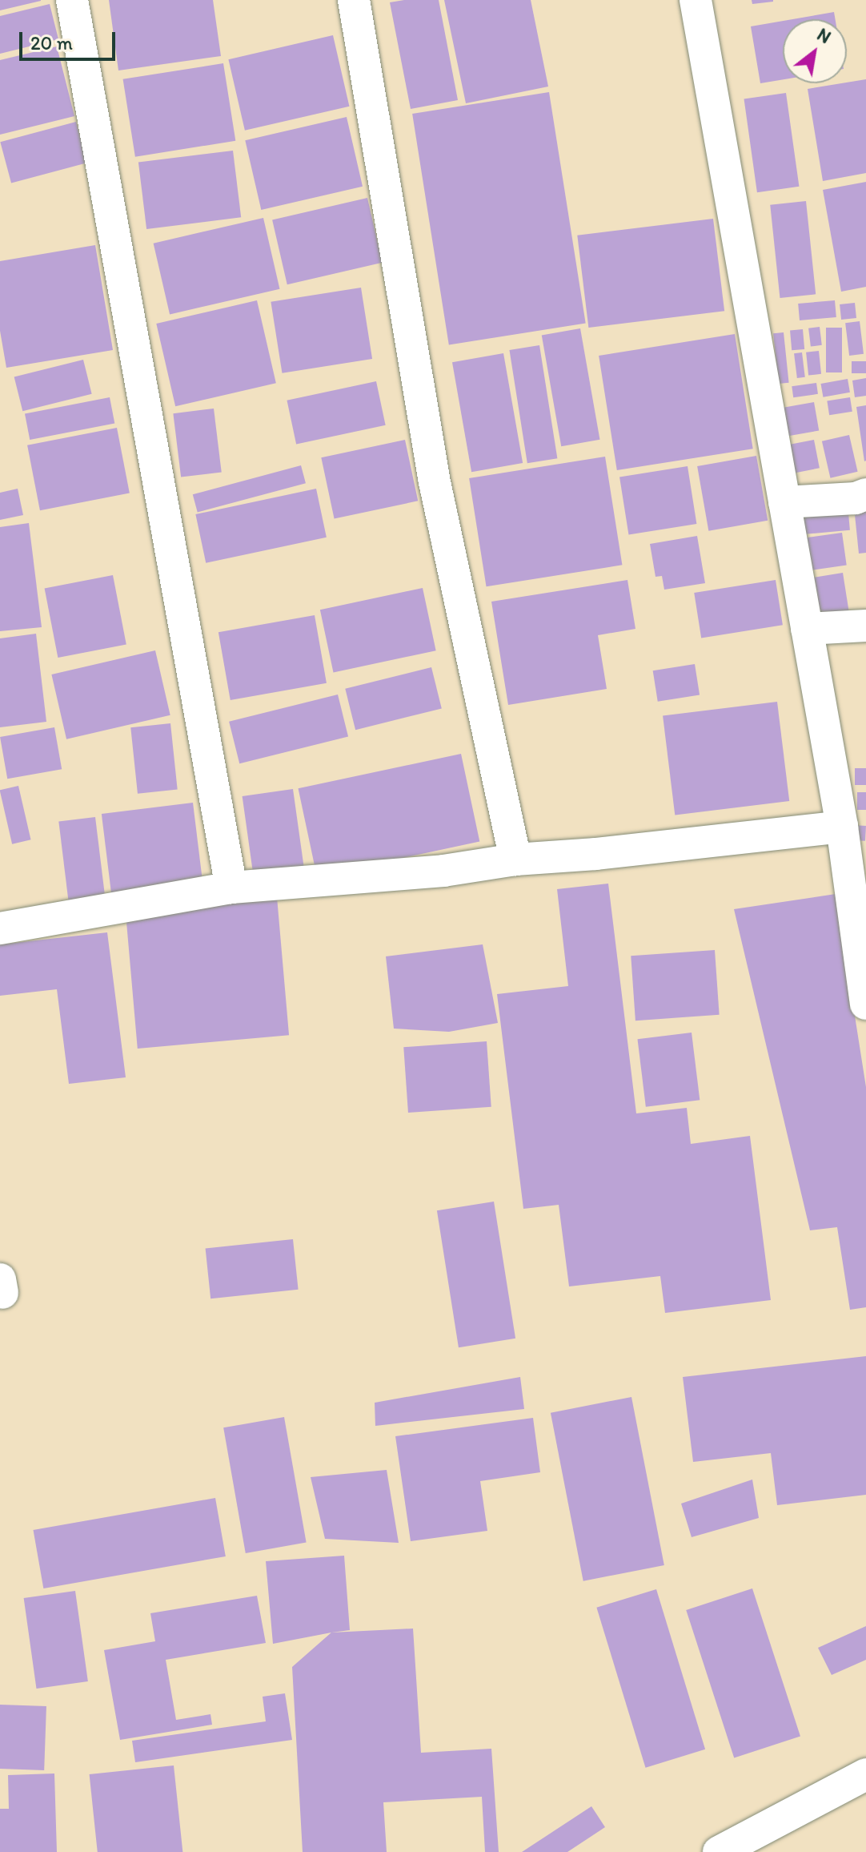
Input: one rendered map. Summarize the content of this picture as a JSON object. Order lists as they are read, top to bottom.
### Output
{
  "scale_bar": "20 m",
  "north": "top right"
}
